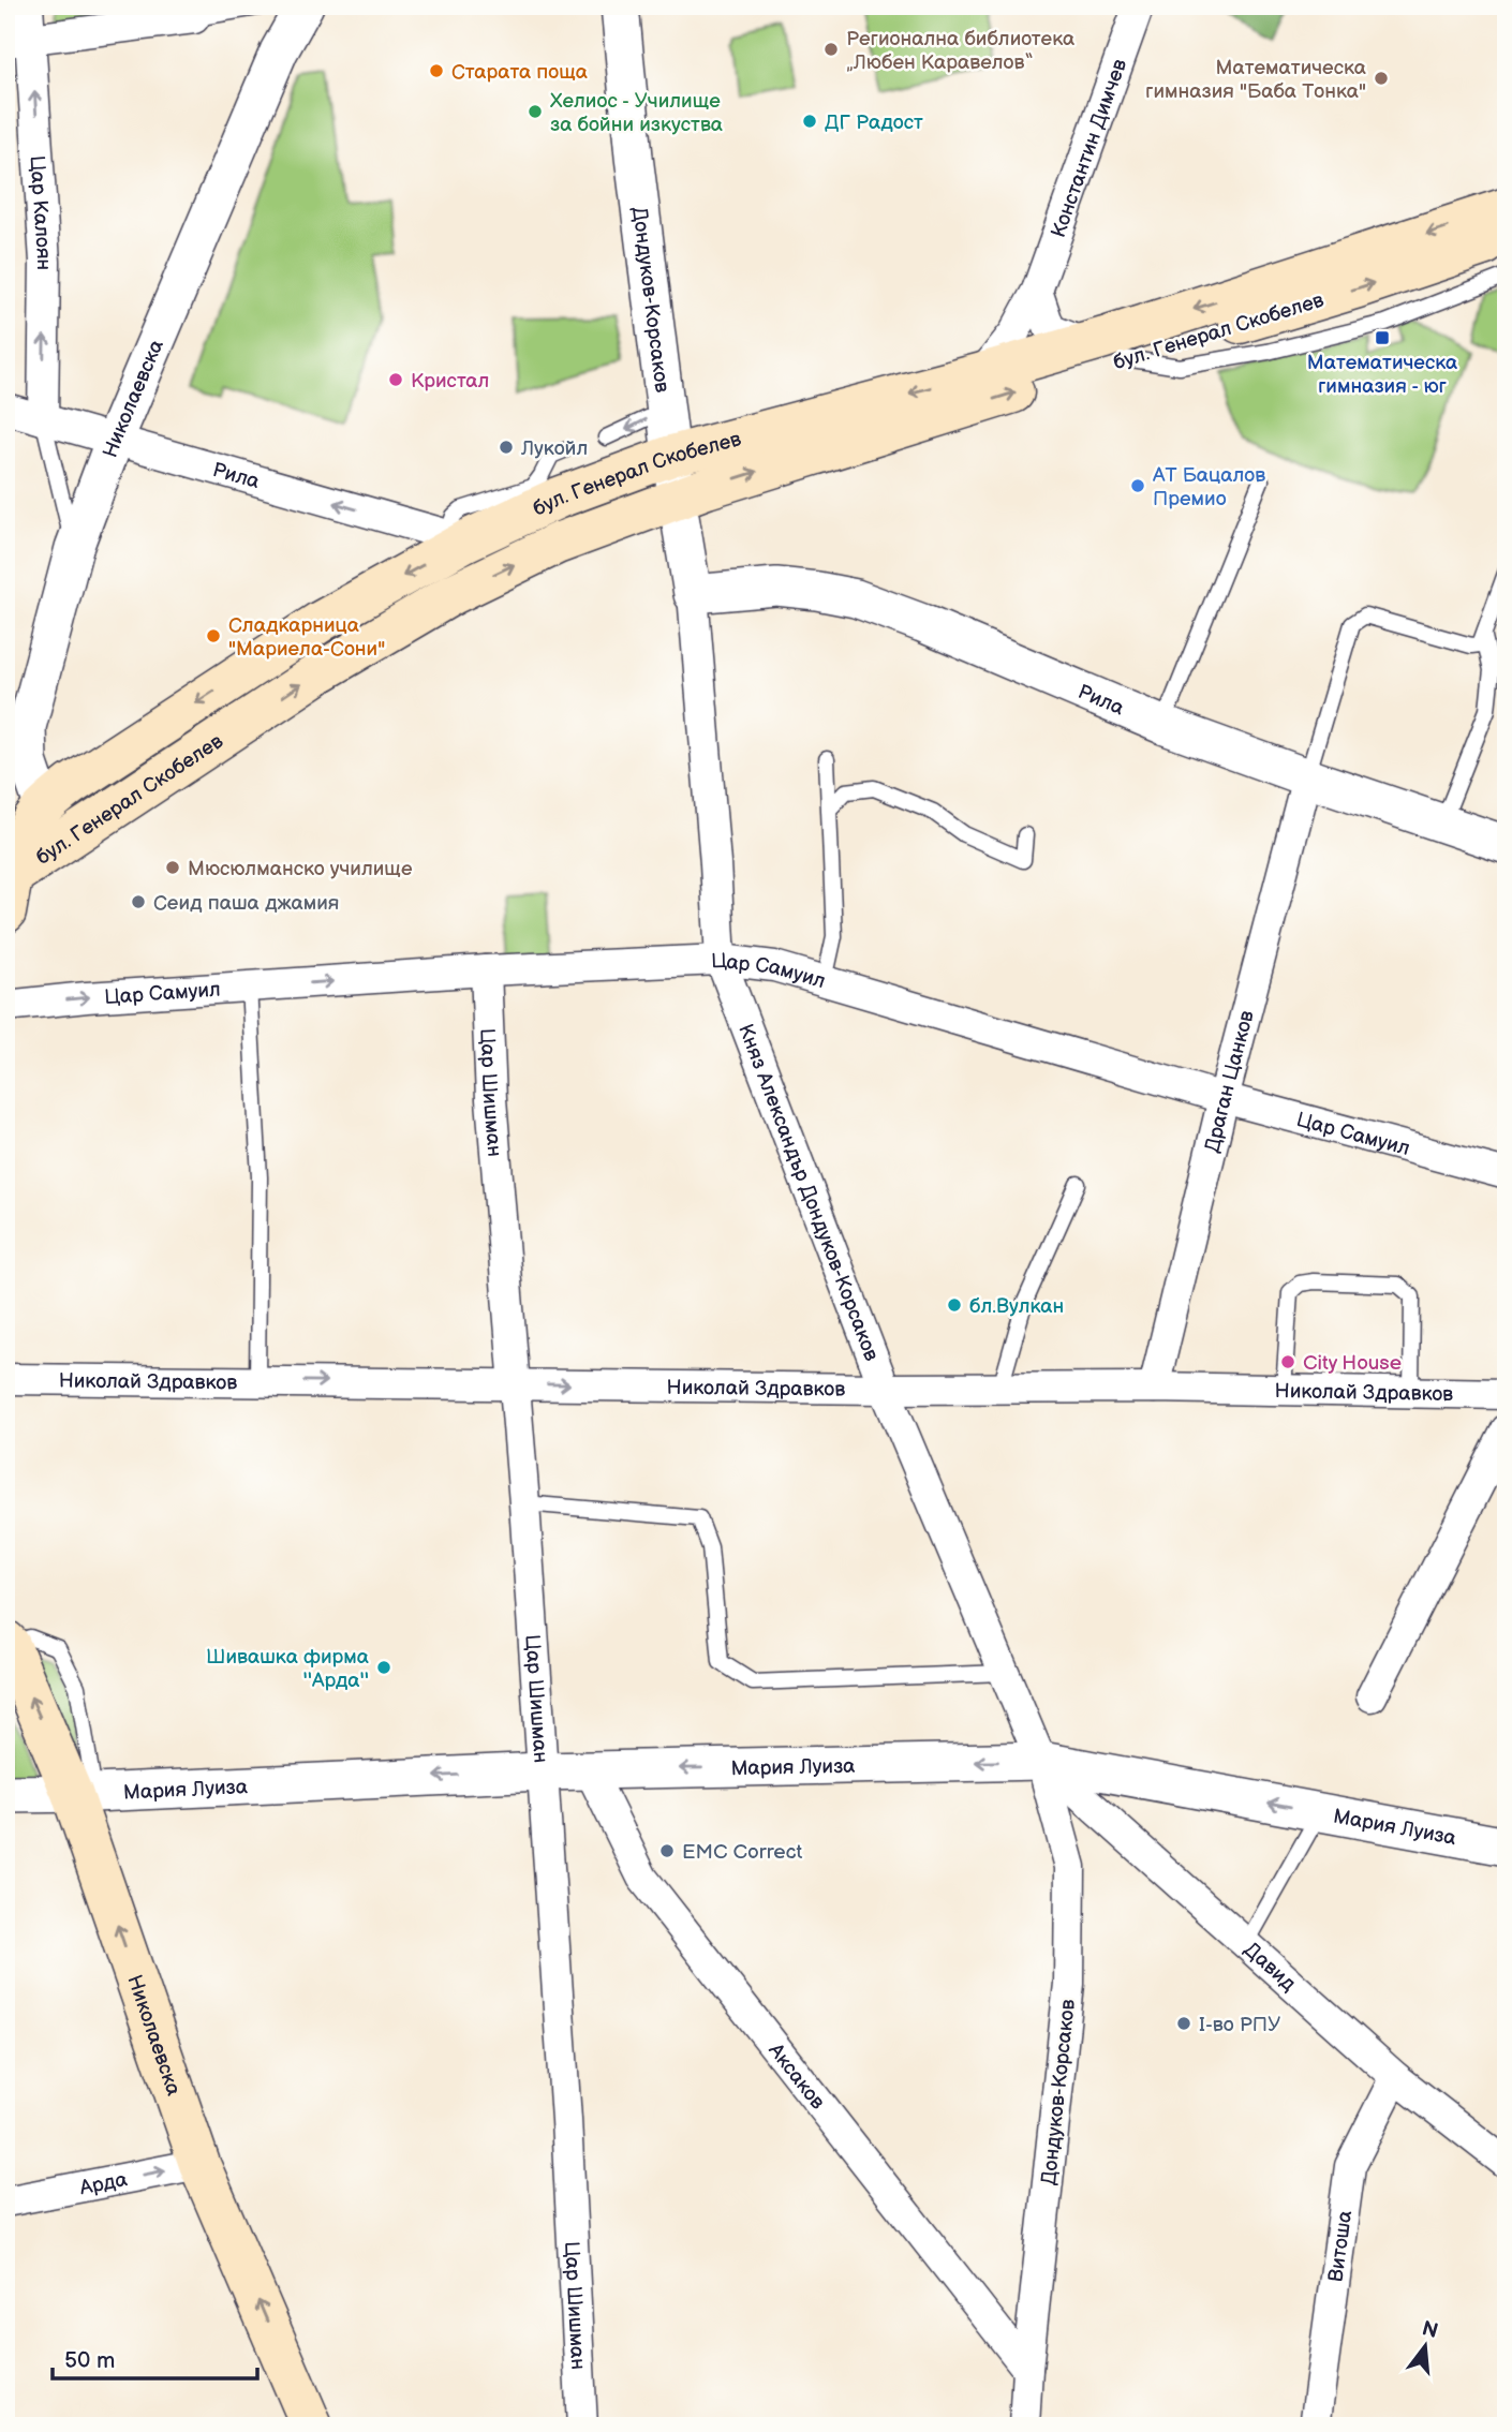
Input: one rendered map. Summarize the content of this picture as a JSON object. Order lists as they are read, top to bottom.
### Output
{
  "streets": {
    "main road": ["бул. Генерал Скобелев", "Николаевска"],
    "street": [
      "Константин Димчев",
      "Цар Калоян",
      "Дондуков-Корсаков",
      "Рила",
      "Цар Самуил",
      "Драган Цанков",
      "Цар Шишман",
      "Княз Александър Дондуков-Корсаков",
      "Николай Здравков",
      "Мария Луиза",
      "Давид",
      "Аксаков",
      "Арда",
      "Витоша"
    ]
  },
  "crossings": [
    ["Константин Димчев", "бул. Генерал Скобелев"],
    ["Цар Калоян", "Рила"],
    ["Дондуков-Корсаков", "бул. Генерал Скобелев"],
    ["Дондуков-Корсаков", "Рила"],
    ["Дондуков-Корсаков", "Княз Александър Дондуков-Корсаков"],
    ["Дондуков-Корсаков", "Мария Луиза"],
    ["Дондуков-Корсаков", "Давид"],
    ["Дондуков-Корсаков", "Аксаков"],
    ["бул. Генерал Скобелев", "Николаевска"],
    ["бул. Генерал Скобелев", "Рила"],
    ["Николаевска", "Рила"],
    ["Николаевска", "Мария Луиза"],
    ["Николаевска", "Арда"],
    ["Рила", "Драган Цанков"],
    ["Рила", "Княз Александър Дондуков-Корсаков"],
    ["Цар Самуил", "Драган Цанков"],
    ["Цар Самуил", "Цар Шишман"],
    ["Цар Самуил", "Княз Александър Дондуков-Корсаков"],
    ["Драган Цанков", "Николай Здравков"],
    ["Цар Шишман", "Николай Здравков"],
    ["Цар Шишман", "Мария Луиза"],
    ["Княз Александър Дондуков-Корсаков", "Николай Здравков"],
    ["Княз Александър Дондуков-Корсаков", "Мария Луиза"],
    ["Княз Александър Дондуков-Корсаков", "Давид"],
    ["Мария Луиза", "Давид"],
    ["Мария Луиза", "Аксаков"],
    ["Давид", "Витоша"]
  ],
  "one_way": [
    "Цар Калоян",
    "Николаевска",
    "Николай Здравков",
    "Мария Луиза",
    "Арда"
  ],
  "places": {
    "other": [
      "Регионална библиотека „Любен Каравелов“",
      "Старата поща",
      "Математическа гимназия \"Баба Тонка\"",
      "Хелиос - Училище за бойни изкуства",
      "ДГ Радост",
      "Кристал",
      "Лукойл",
      "АТ Бацалов Премио",
      "Сладкарница \"Мариела-Сони\"",
      "Мюсюлманско училище",
      "Сеид паша джамия",
      "бл.Вулкан",
      "City House",
      "Шивашка фирма ''Арда''",
      "EMC Correct",
      "I-во РПУ"
    ],
    "transit": ["Математическа гимназия - юг"]
  },
  "scale_bar": "50 m",
  "north": "top"
}
